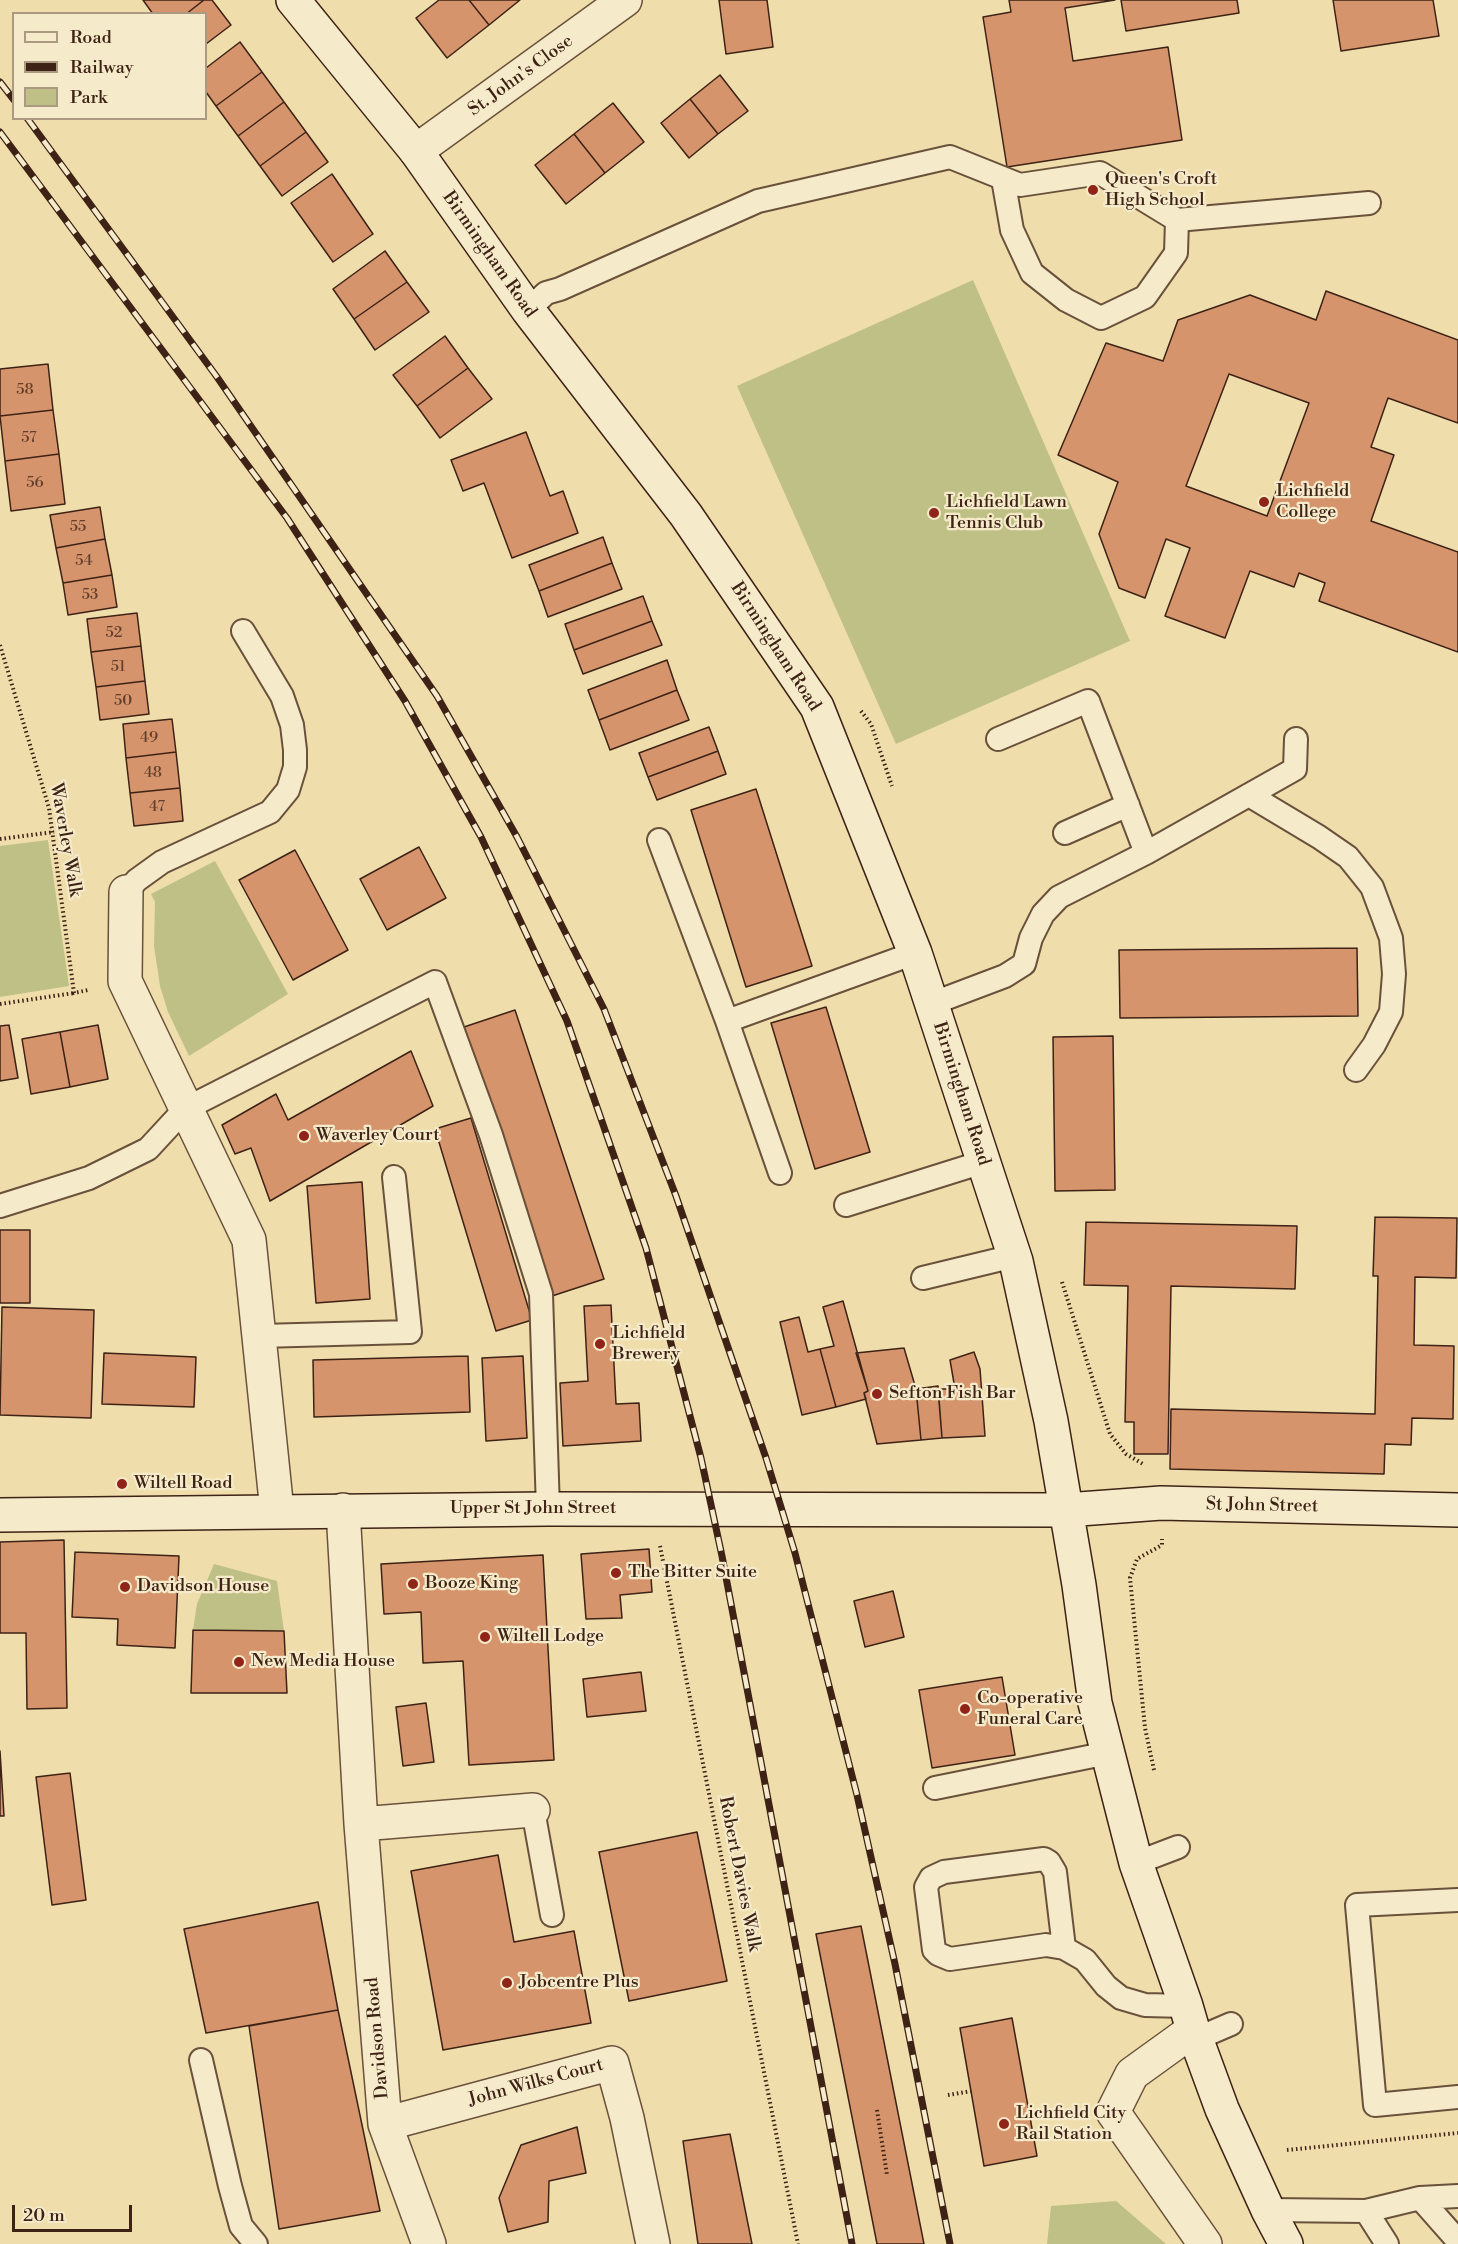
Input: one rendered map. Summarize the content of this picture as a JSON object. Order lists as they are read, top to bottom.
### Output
{
  "streets": {
    "street": [
      "St. John's Close",
      "Birmingham Road",
      "St John Street",
      "Upper St John Street",
      "Davidson Road",
      "John Wilks Court"
    ],
    "path": ["Waverley Walk", "Robert Davies Walk"]
  },
  "crossings": [
    ["St. John's Close", "Birmingham Road"],
    ["Birmingham Road", "St John Street"],
    ["Birmingham Road", "Upper St John Street"],
    ["St John Street", "Upper St John Street"],
    ["Upper St John Street", "Robert Davies Walk"],
    ["Upper St John Street", "Davidson Road"],
    ["Davidson Road", "John Wilks Court"]
  ],
  "places": [
    "Queen's Croft High School",
    "Lichfield College",
    "Lichfield Lawn Tennis Club",
    "Waverley Court",
    "Lichfield Brewery",
    "Sefton Fish Bar",
    "Wiltell Road",
    "The Bitter Suite",
    "Booze King",
    "Davidson House",
    "Wiltell Lodge",
    "New Media House",
    "Co-operative Funeral Care",
    "Jobcentre Plus",
    "Lichfield City Rail Station"
  ],
  "house_numbers": [
    "58",
    "57",
    "56",
    "55",
    "54",
    "53",
    "52",
    "51",
    "50",
    "49",
    "48",
    "47"
  ],
  "legend": ["Road", "Railway", "Park"],
  "scale_bar": "20 m"
}
